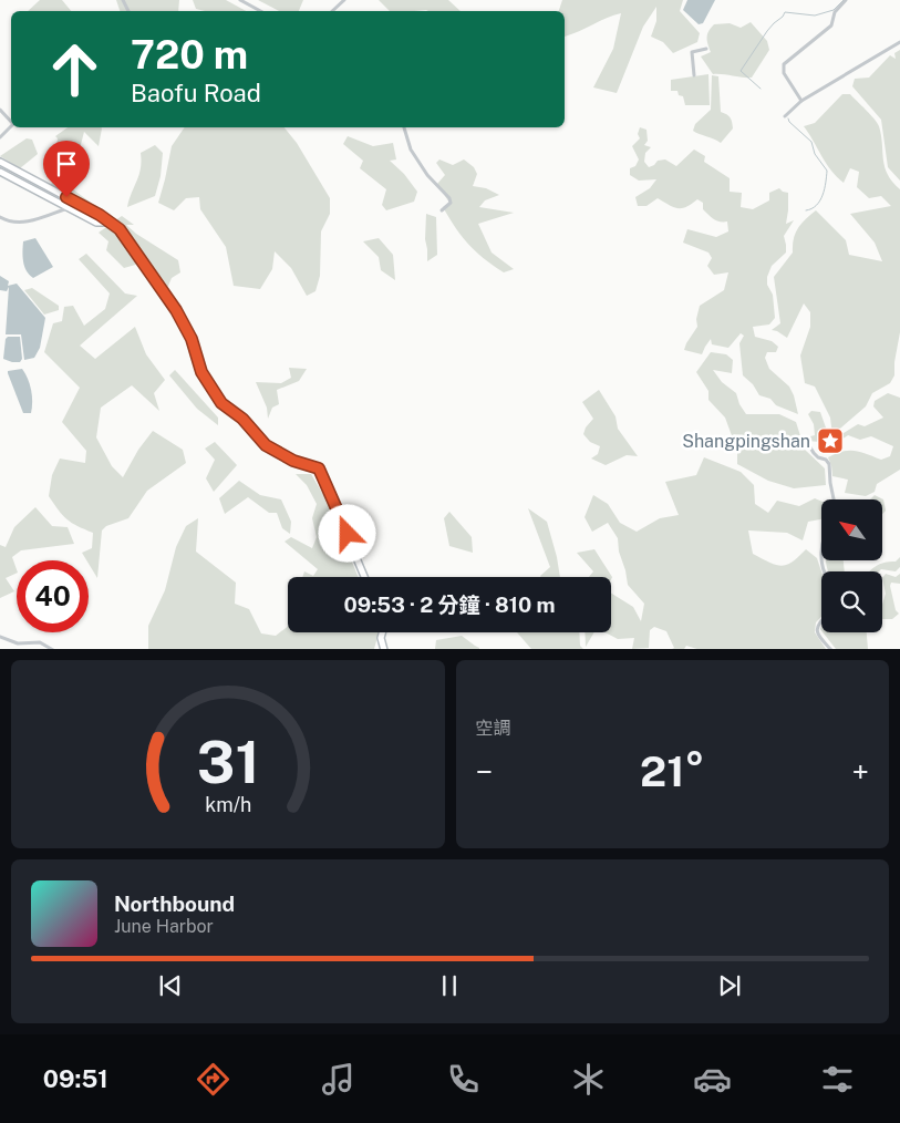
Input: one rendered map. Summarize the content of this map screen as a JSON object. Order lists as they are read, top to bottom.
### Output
{
  "places": {
    "place": ["Shangpingshan"]
  },
  "north": "top left",
  "page": {
    "turn": ["720 m", "Baofu Road"],
    "limit": "40",
    "trip": "09:53 · 2 分鐘 · 810 m",
    "tile": "空調",
    "heat": ["−", "21°", "+"],
    "song": ["Northbound", "June Harbor"],
    "tabs": "09:51",
    "gauge": ["31", "km/h"]
  }
}
